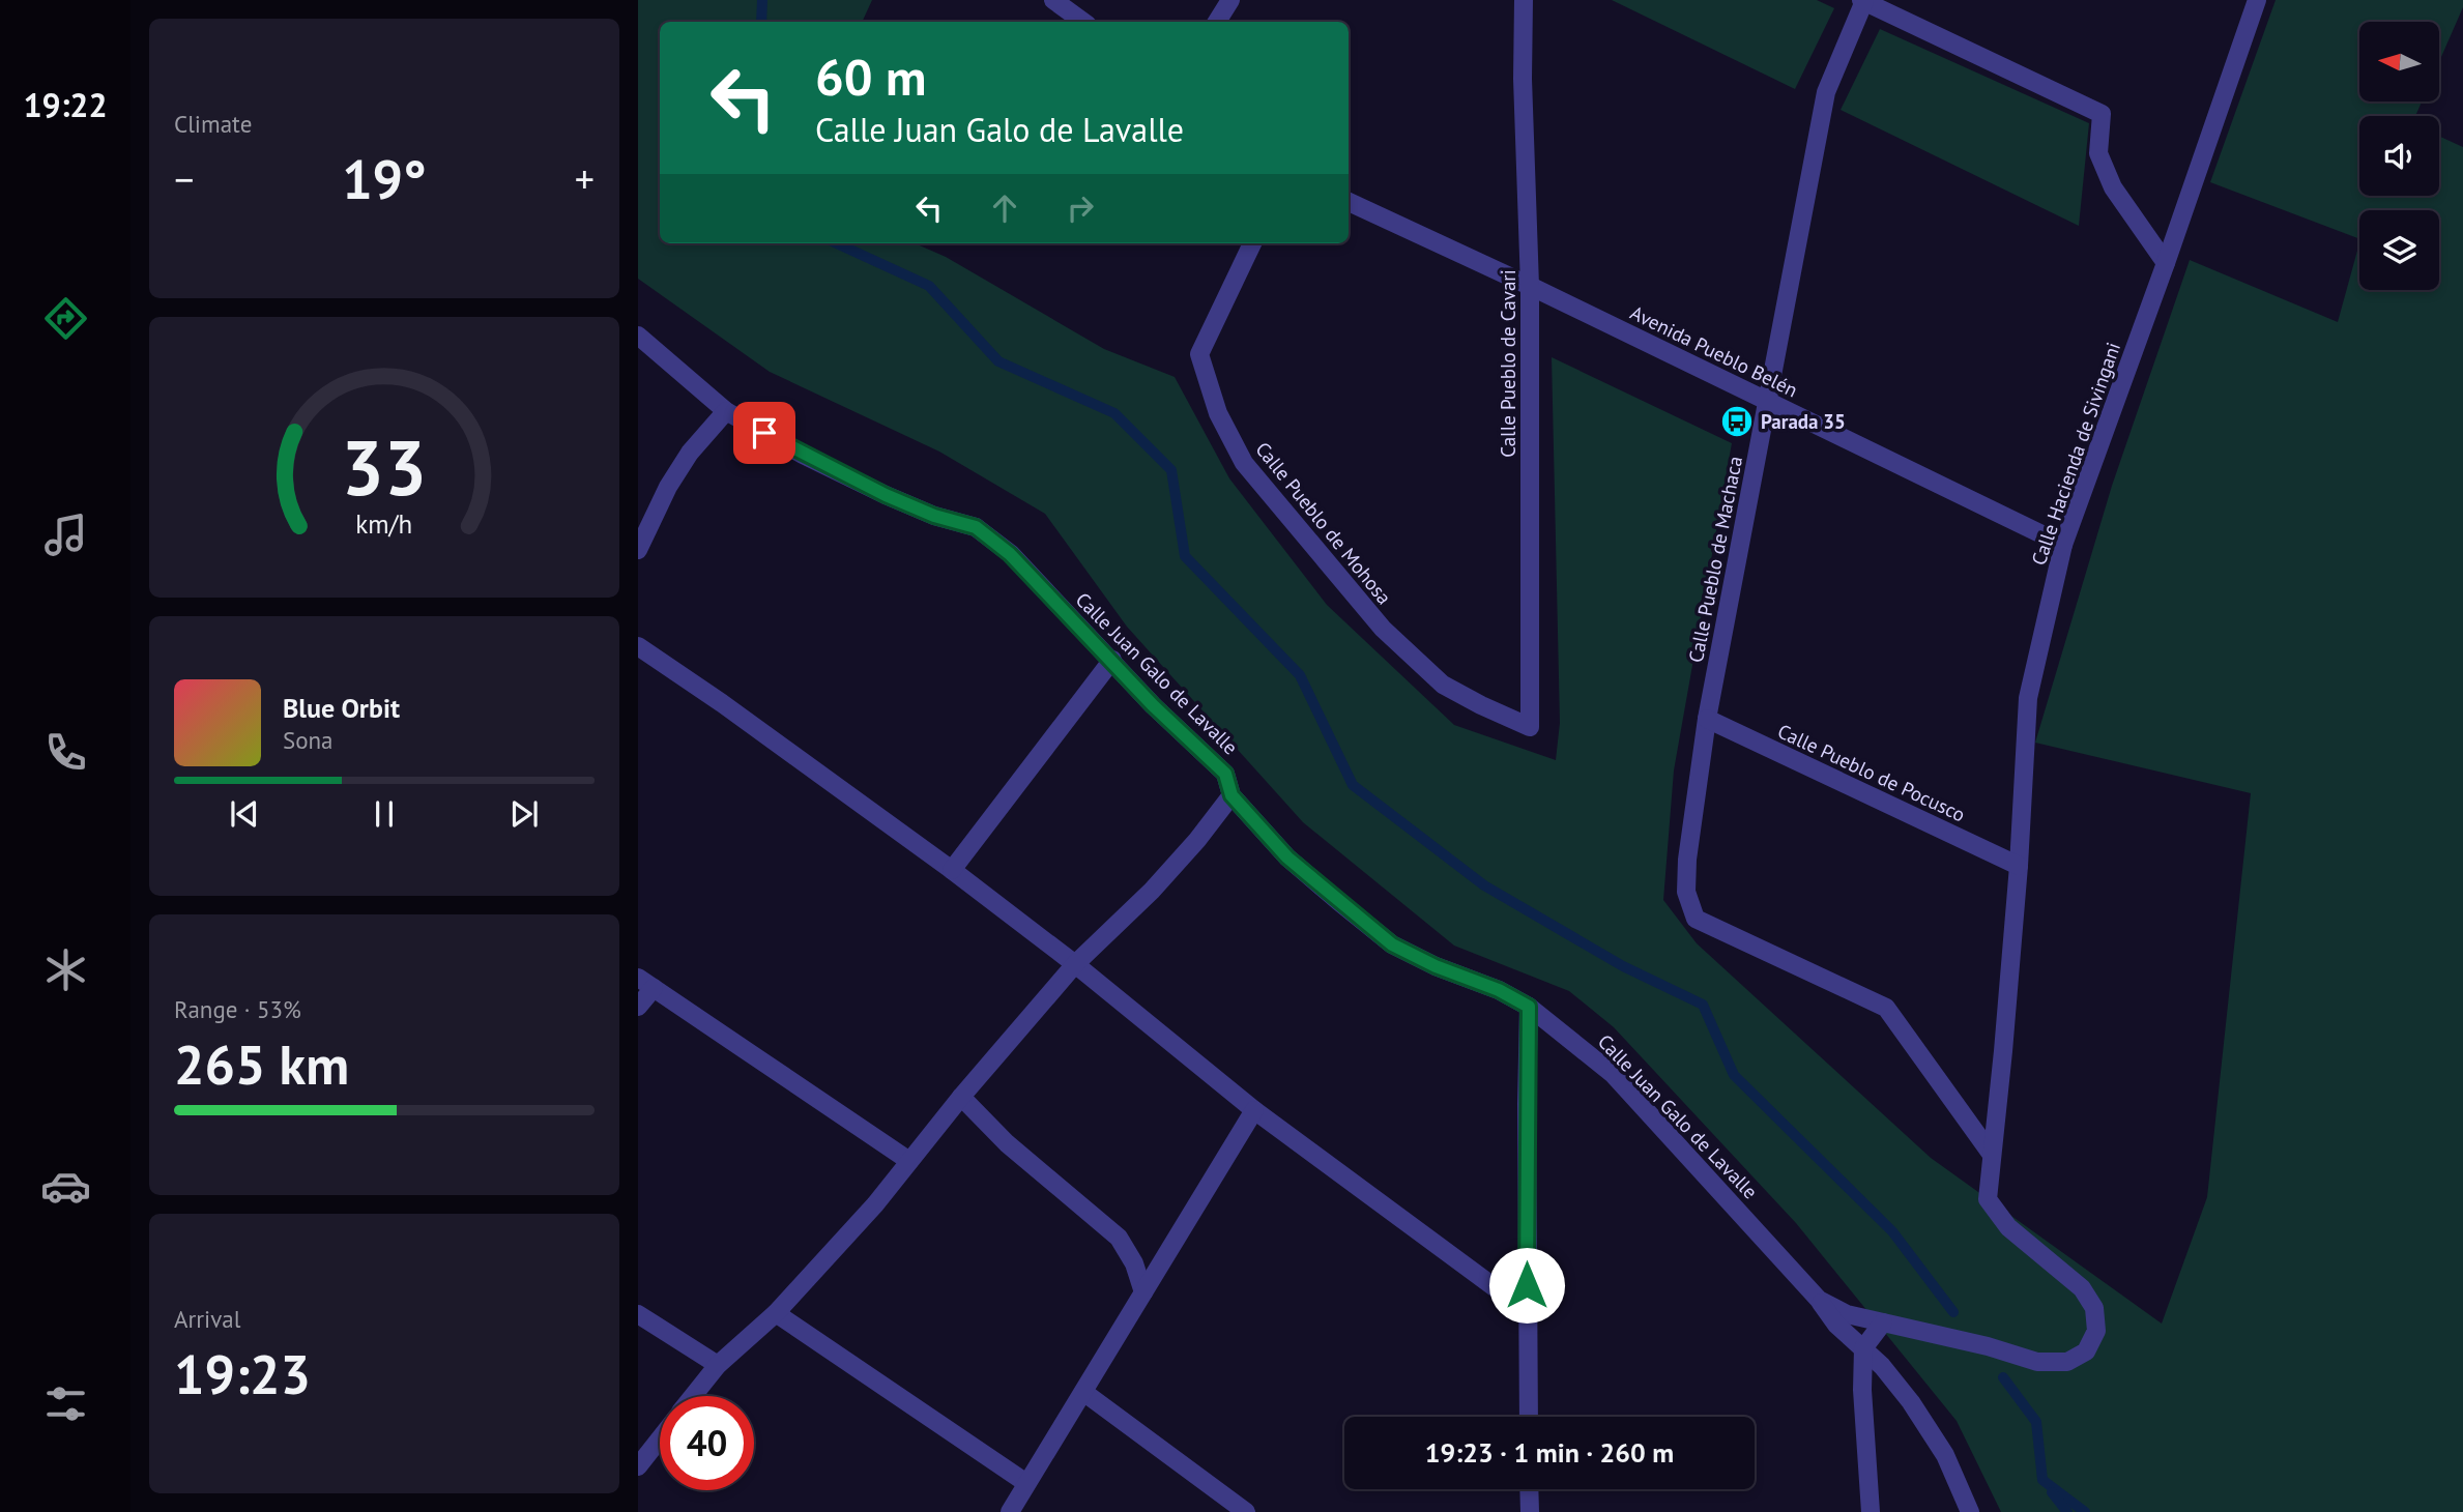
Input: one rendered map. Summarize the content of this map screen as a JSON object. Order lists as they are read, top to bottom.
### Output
{
  "streets": {
    "street": [
      "Avenida Pueblo Belén",
      "Calle Pueblo de Cavari",
      "Calle Hacienda de Sivingani",
      "Calle Pueblo de Mohosa",
      "Calle Pueblo de Machaca",
      "Calle Juan Galo de Lavalle",
      "Calle Pueblo de Pocusco"
    ]
  },
  "crossings": [
    ["Avenida Pueblo Belén", "Calle Pueblo de Cavari"],
    ["Avenida Pueblo Belén", "Calle Hacienda de Sivingani"],
    ["Avenida Pueblo Belén", "Calle Pueblo de Machaca"],
    ["Calle Pueblo de Cavari", "Calle Pueblo de Mohosa"],
    ["Calle Hacienda de Sivingani", "Calle Pueblo de Machaca"],
    ["Calle Hacienda de Sivingani", "Calle Juan Galo de Lavalle"],
    ["Calle Hacienda de Sivingani", "Calle Pueblo de Pocusco"],
    ["Calle Pueblo de Machaca", "Calle Juan Galo de Lavalle"],
    ["Calle Pueblo de Machaca", "Calle Pueblo de Pocusco"]
  ],
  "places": {
    "bus stop": ["Parada 35"]
  },
  "north": "left",
  "page": {
    "tabs": "19:22",
    "tile": [
      "Climate",
      ["Range · 53%", "265 km"],
      ["Arrival", "19:23"]
    ],
    "turn": ["60 m", "Calle Juan Galo de Lavalle"],
    "heat": ["−", "19°", "+"],
    "song": ["Blue Orbit", "Sona"],
    "limit": "40",
    "trip": "19:23 · 1 min · 260 m",
    "gauge": ["33", "km/h"]
  }
}
